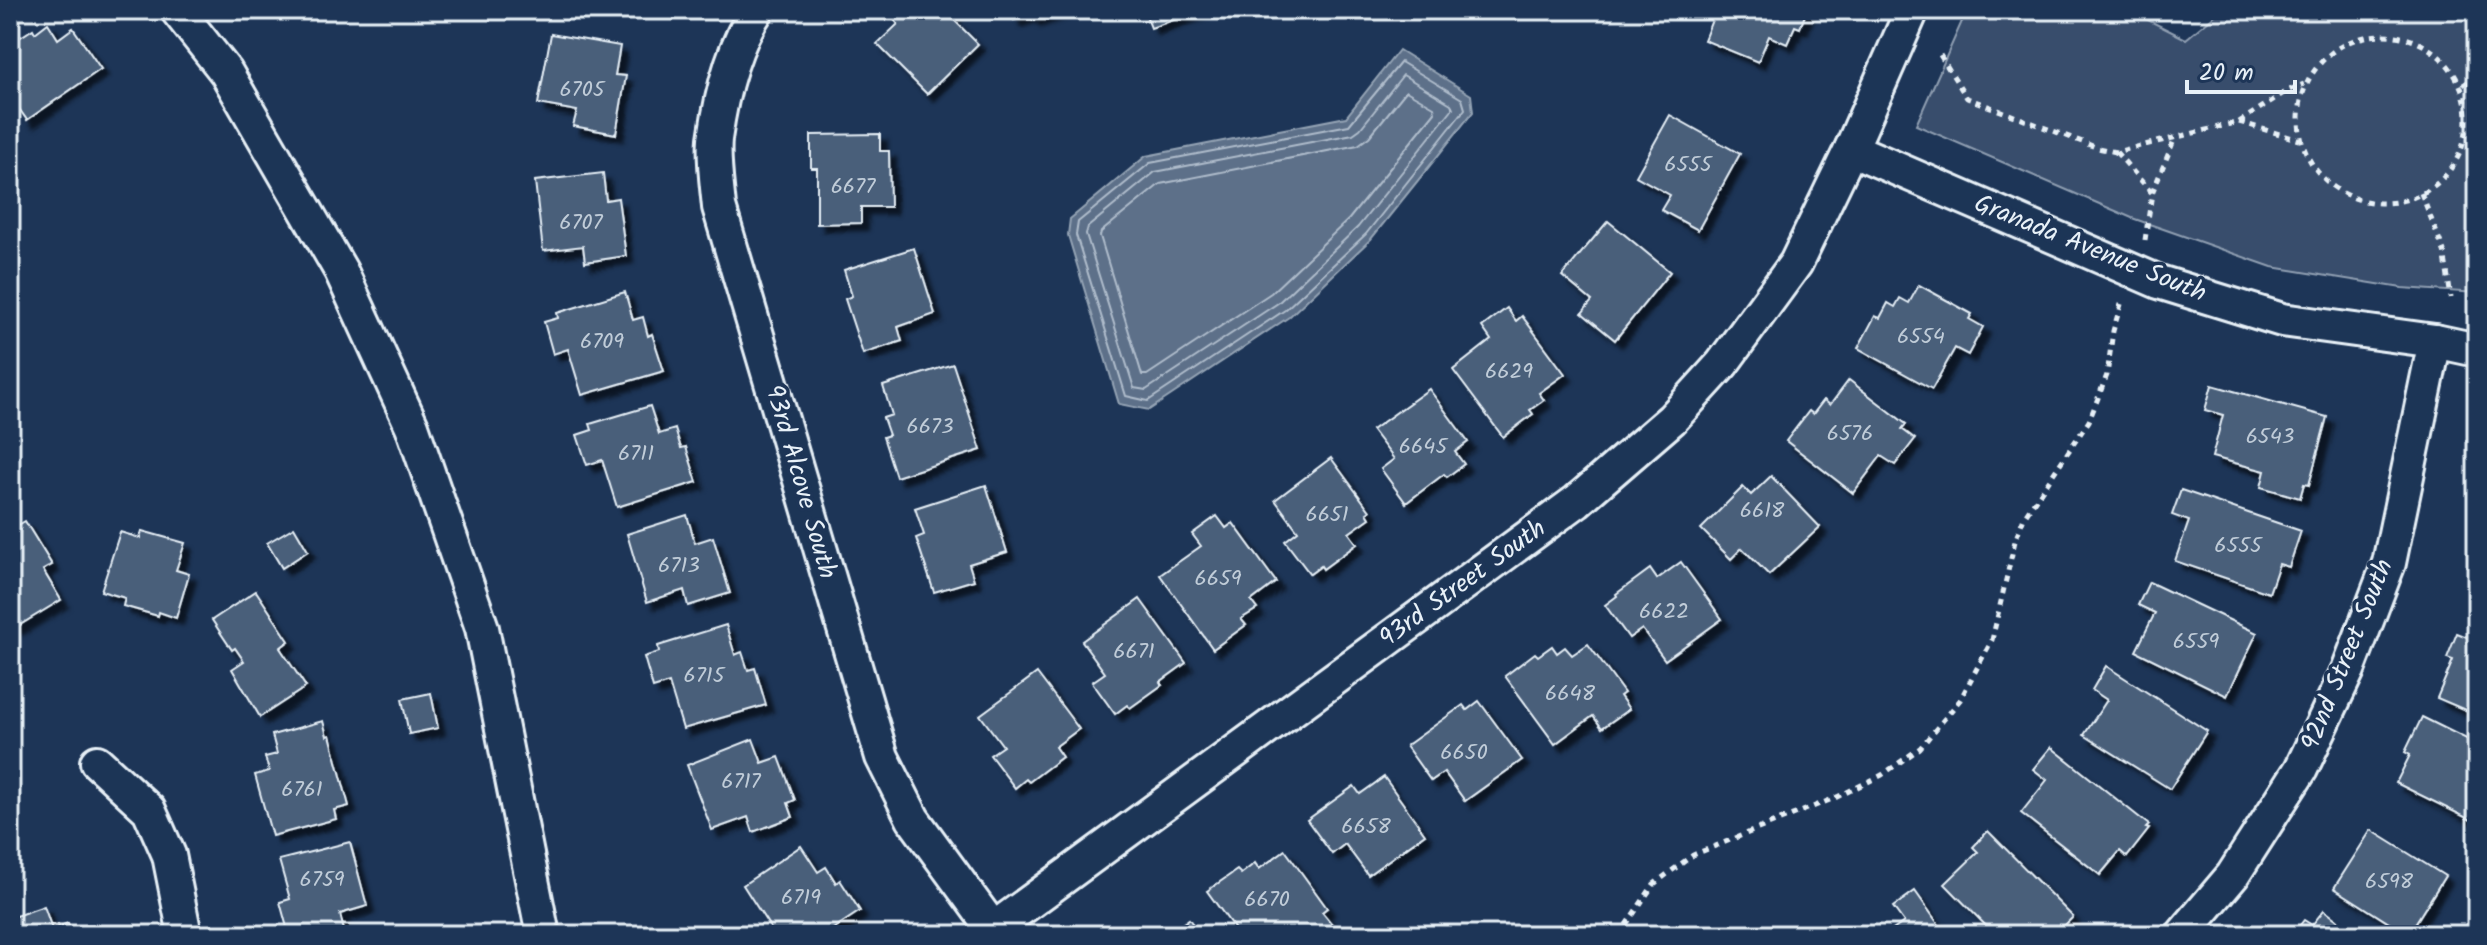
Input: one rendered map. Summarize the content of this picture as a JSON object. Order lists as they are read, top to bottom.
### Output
{
  "streets": {
    "street": [
      "Granada Avenue South",
      "93rd Alcove South",
      "93rd Street South",
      "92nd Street South"
    ]
  },
  "crossings": [
    ["Granada Avenue South", "93rd Street South"],
    ["Granada Avenue South", "92nd Street South"],
    ["93rd Alcove South", "93rd Street South"]
  ],
  "house_numbers": [
    "6705",
    "6555",
    "6677",
    "6707",
    "6554",
    "6709",
    "6629",
    "6673",
    "6576",
    "6543",
    "6645",
    "6711",
    "6618",
    "6651",
    "6555",
    "6713",
    "6659",
    "6622",
    "6559",
    "6671",
    "6715",
    "6648",
    "6650",
    "6717",
    "6761",
    "6658",
    "6759",
    "6598",
    "6719",
    "6670"
  ],
  "scale_bar": "20 m"
}
